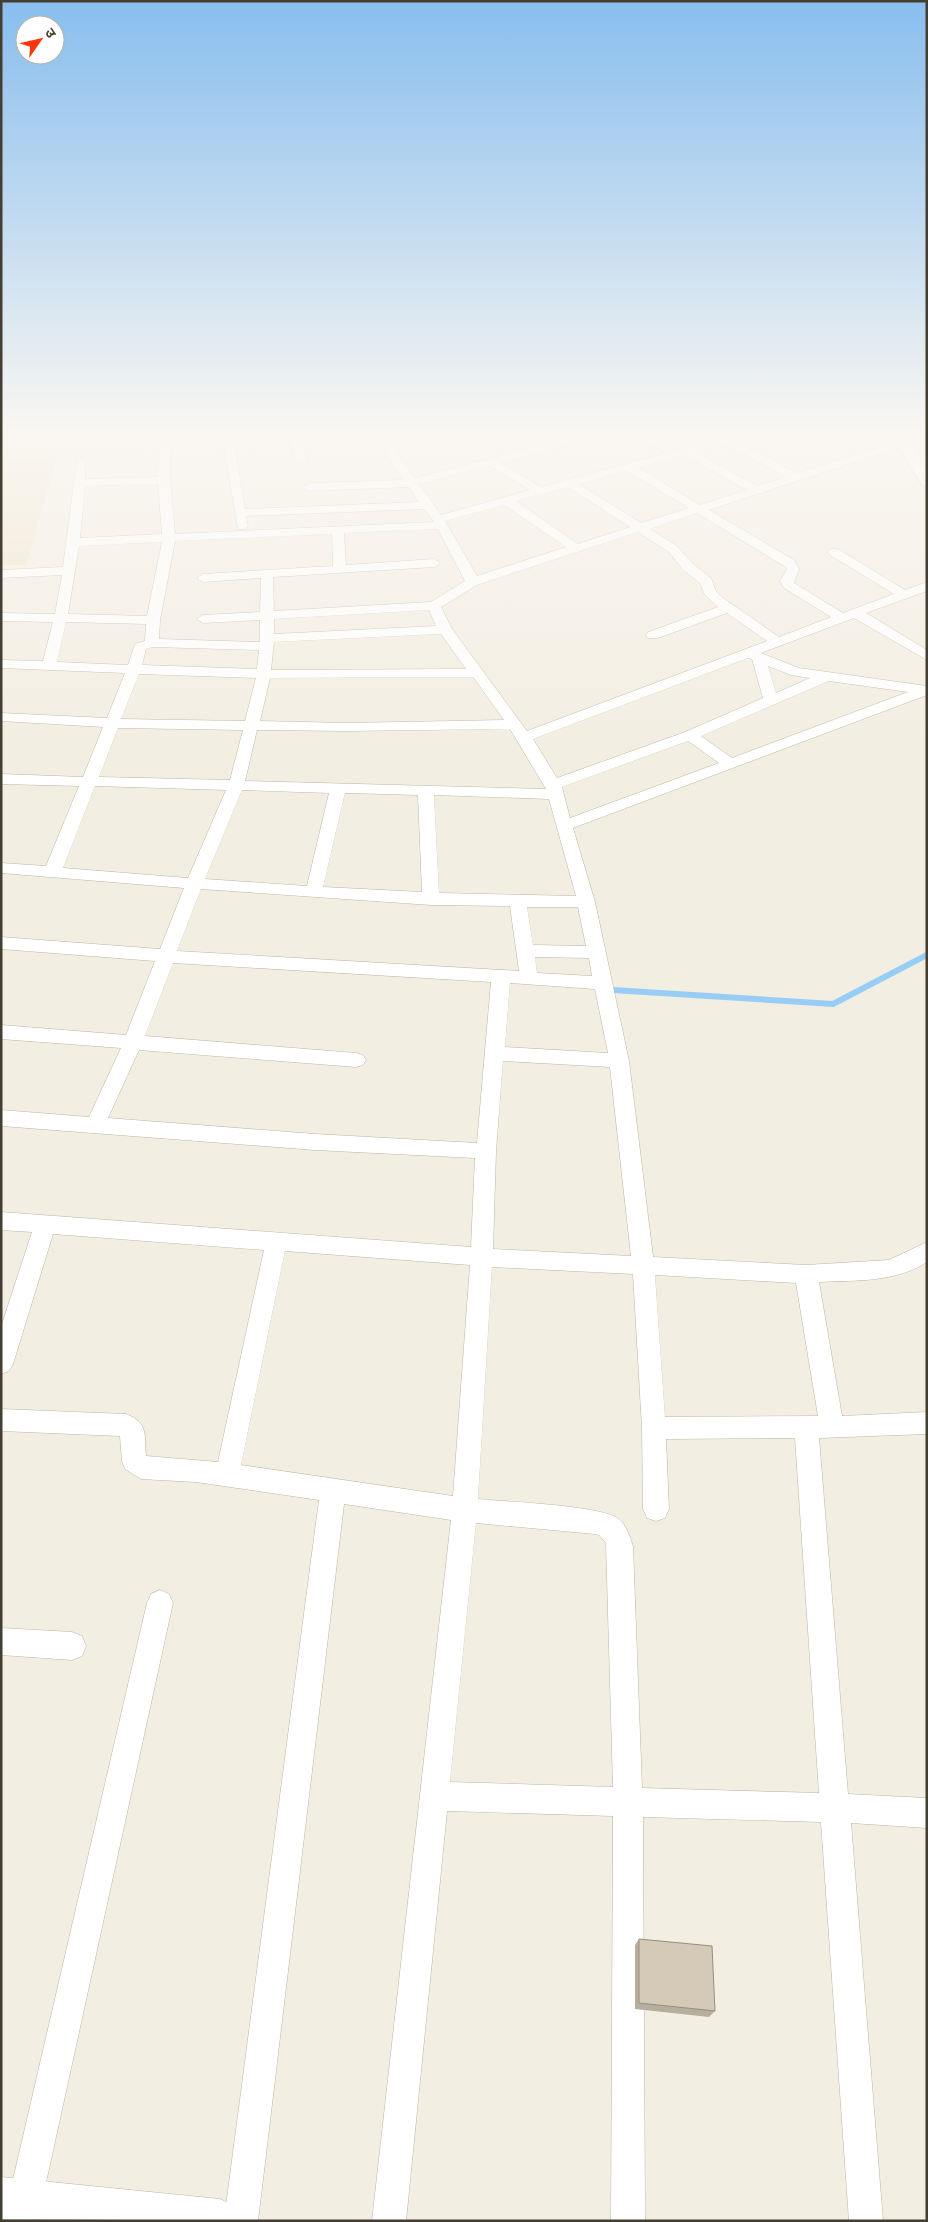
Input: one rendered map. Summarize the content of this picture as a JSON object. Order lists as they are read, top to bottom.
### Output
{
  "north": "top right"
}
